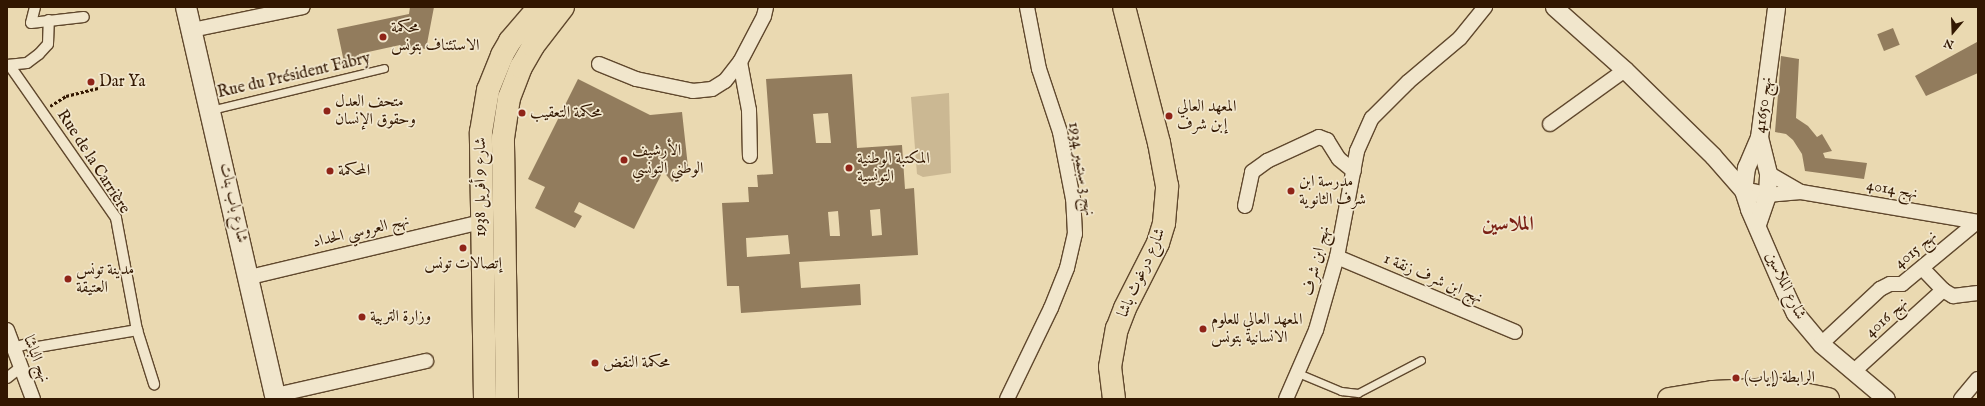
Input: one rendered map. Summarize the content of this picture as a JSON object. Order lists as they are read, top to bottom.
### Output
{
  "streets": {
    "main road": ["شارع 9 أفريل 1938", "شارع باب بنات", "شارع درغوث باشا"],
    "street": [
      "نهج 41650",
      "Rue de la Carrière",
      "نهج 3 سبتمبر 1934",
      "نهج 4014",
      "نهج العروسي الحداد",
      "نهج 4015",
      "نهج ابن شرف",
      "نهج ابن شرف زنقة 1",
      "شارع الملاسين",
      "نهج 4016",
      "نهج الباشا"
    ],
    "lane": ["Rue du Président Fabry"]
  },
  "crossings": [
    ["Rue du Président Fabry", "شارع باب بنات"],
    ["نهج 41650", "نهج 4014"],
    ["نهج 41650", "شارع الملاسين"],
    ["شارع 9 أفريل 1938", "نهج العروسي الحداد"],
    ["نهج 4014", "نهج 4015"],
    ["نهج 4014", "شارع الملاسين"],
    ["شارع باب بنات", "نهج العروسي الحداد"],
    ["نهج 4015", "شارع الملاسين"],
    ["نهج ابن شرف", "نهج ابن شرف زنقة 1"],
    ["شارع الملاسين", "نهج 4016"]
  ],
  "districts": ["الملاسين"],
  "places": [
    "محكمة الاستئناف بتونس",
    "Dar Ya",
    "متحف العدل وحقوق الإنسان",
    "محكمة التعقيب",
    "المعهد العالي إبن شرف",
    "الأرشيف الوطني التونسي",
    "المكتبة الوطنية التونسية",
    "المحكمة",
    "مدرسة ابن شرف الثانوية",
    "إتصالات تونس",
    "مدينة تونس العتيقة",
    "وزارة التربية",
    "المعهد العالي للعلوم الانسانية بتونس",
    "محكمة النقض",
    "الرابطة (إياب)"
  ],
  "north": "bottom"
}
